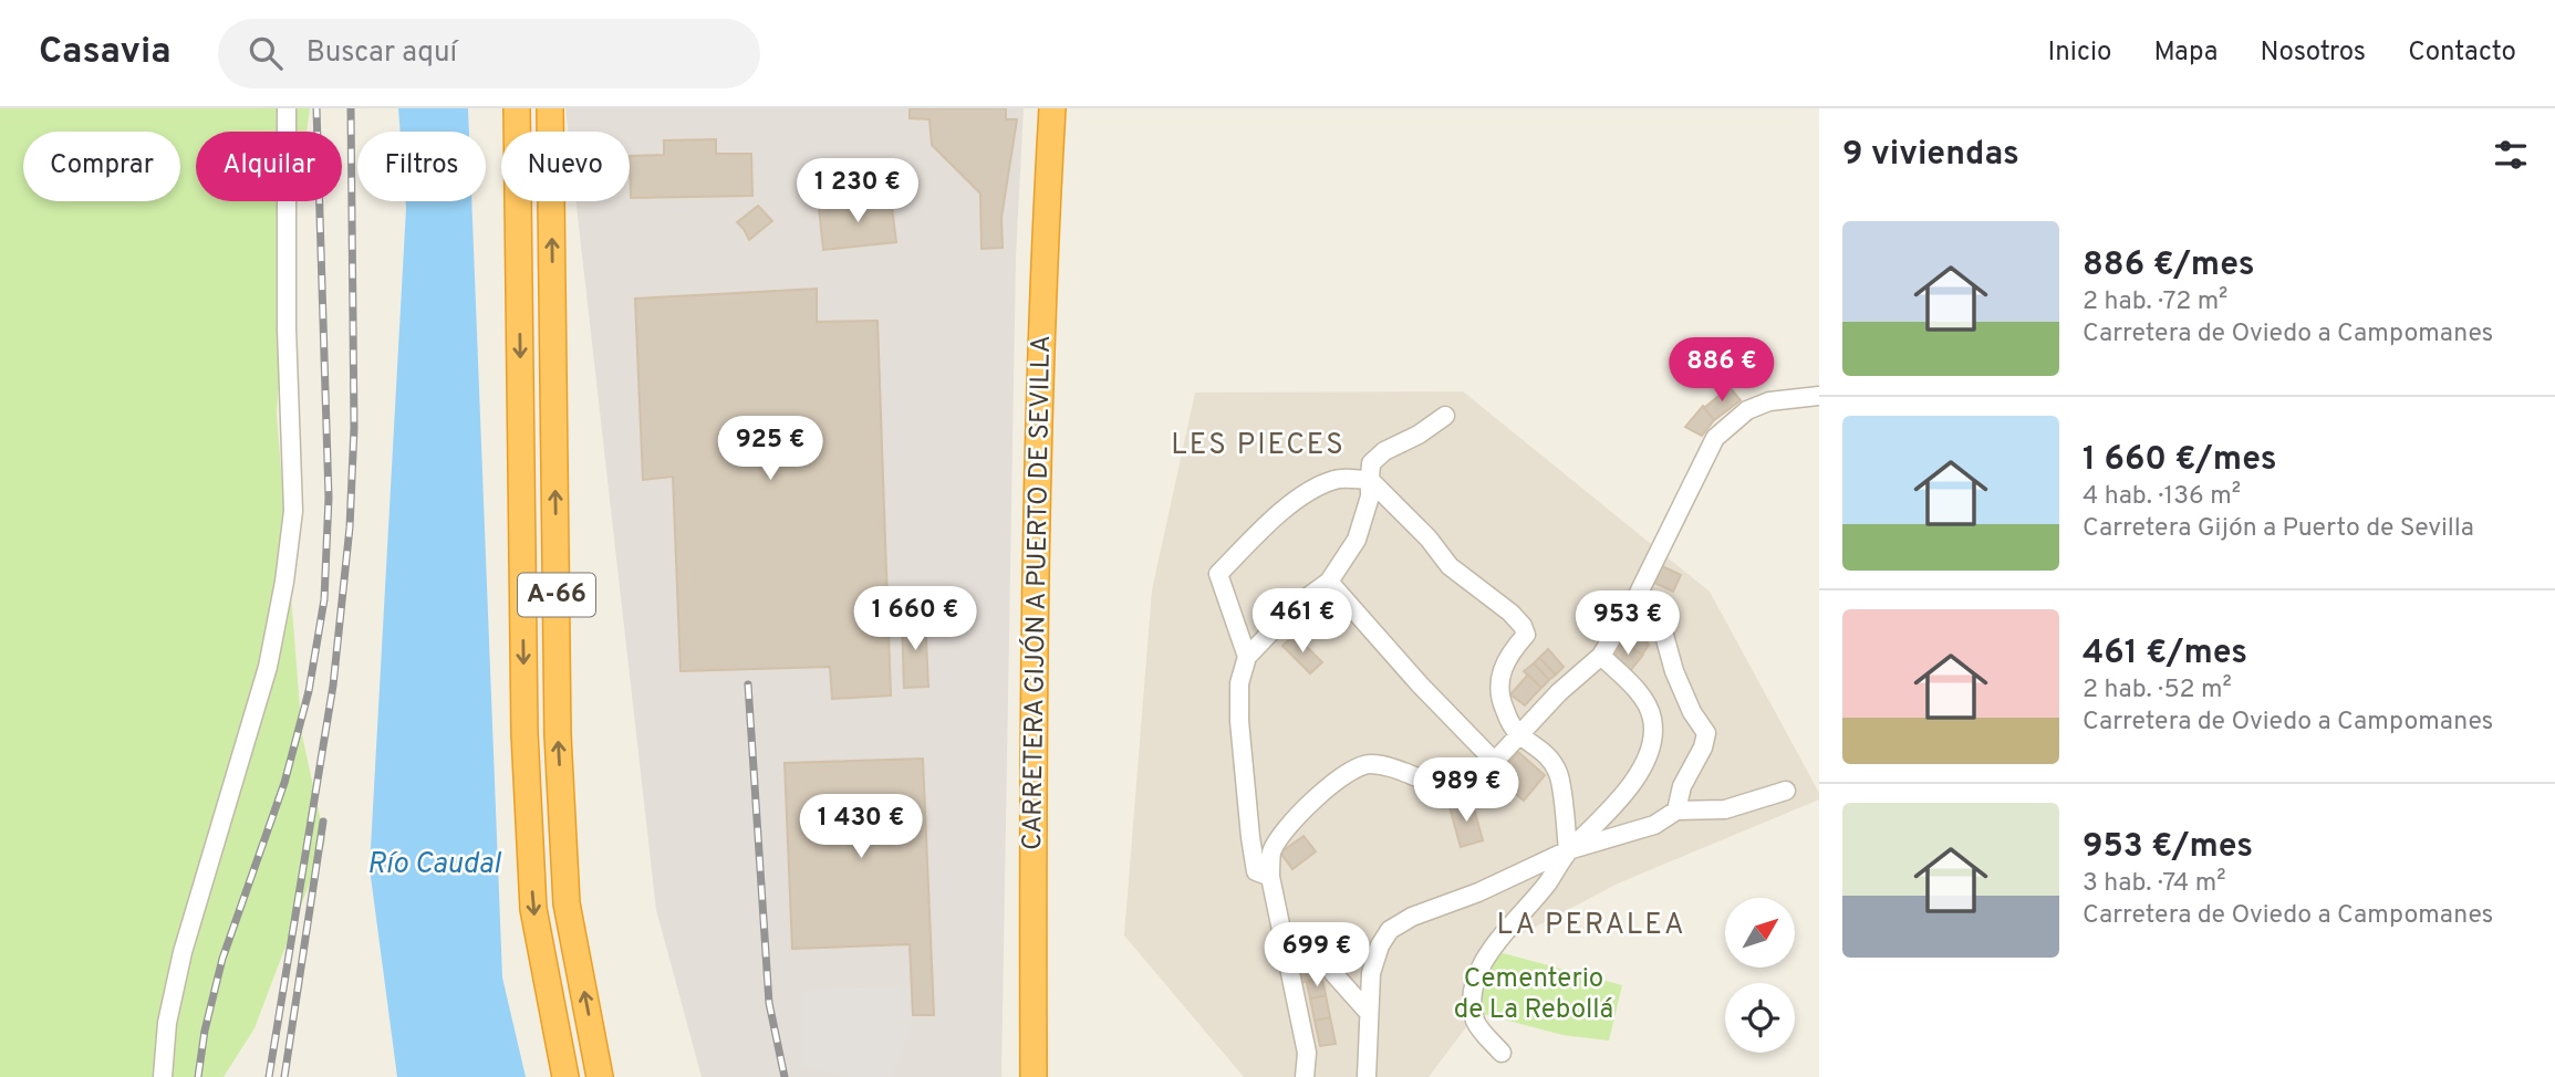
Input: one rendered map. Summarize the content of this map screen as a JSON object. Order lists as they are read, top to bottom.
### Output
{
  "streets": {
    "highway": ["CARRETERA GIJÓN A PUERTO DE SEVILLA", "A-66"]
  },
  "districts": ["LES PIECES", "LA PERALEA"],
  "water": ["Río Caudal"],
  "parks": ["Cementerio de La Rebollá"],
  "north": "top right",
  "page": {
    "header": "Casavia",
    "search": "Buscar aquí",
    "nav": [
      "Inicio",
      "Mapa",
      "Nosotros",
      "Contacto"
    ],
    "heading": "9 viviendas",
    "chip": [
      "Comprar",
      "Alquilar",
      "Filtros",
      "Nuevo"
    ],
    "price": [
      "1 230 €",
      "886 €",
      "925 €",
      "1 660 €",
      "461 €",
      "953 €",
      "989 €",
      "1 430 €",
      "699 €"
    ],
    "list": [
      {
        "name": "886 €/mes",
        "note": "2 hab. · 72 m² · Carretera de Oviedo a Campomanes"
      },
      {
        "name": "1 660 €/mes",
        "note": "4 hab. · 136 m² · Carretera Gijón a Puerto de Sevilla"
      },
      {
        "name": "461 €/mes",
        "note": "2 hab. · 52 m² · Carretera de Oviedo a Campomanes"
      },
      {
        "name": "953 €/mes",
        "note": "3 hab. · 74 m² · Carretera de Oviedo a Campomanes"
      }
    ]
  }
}
